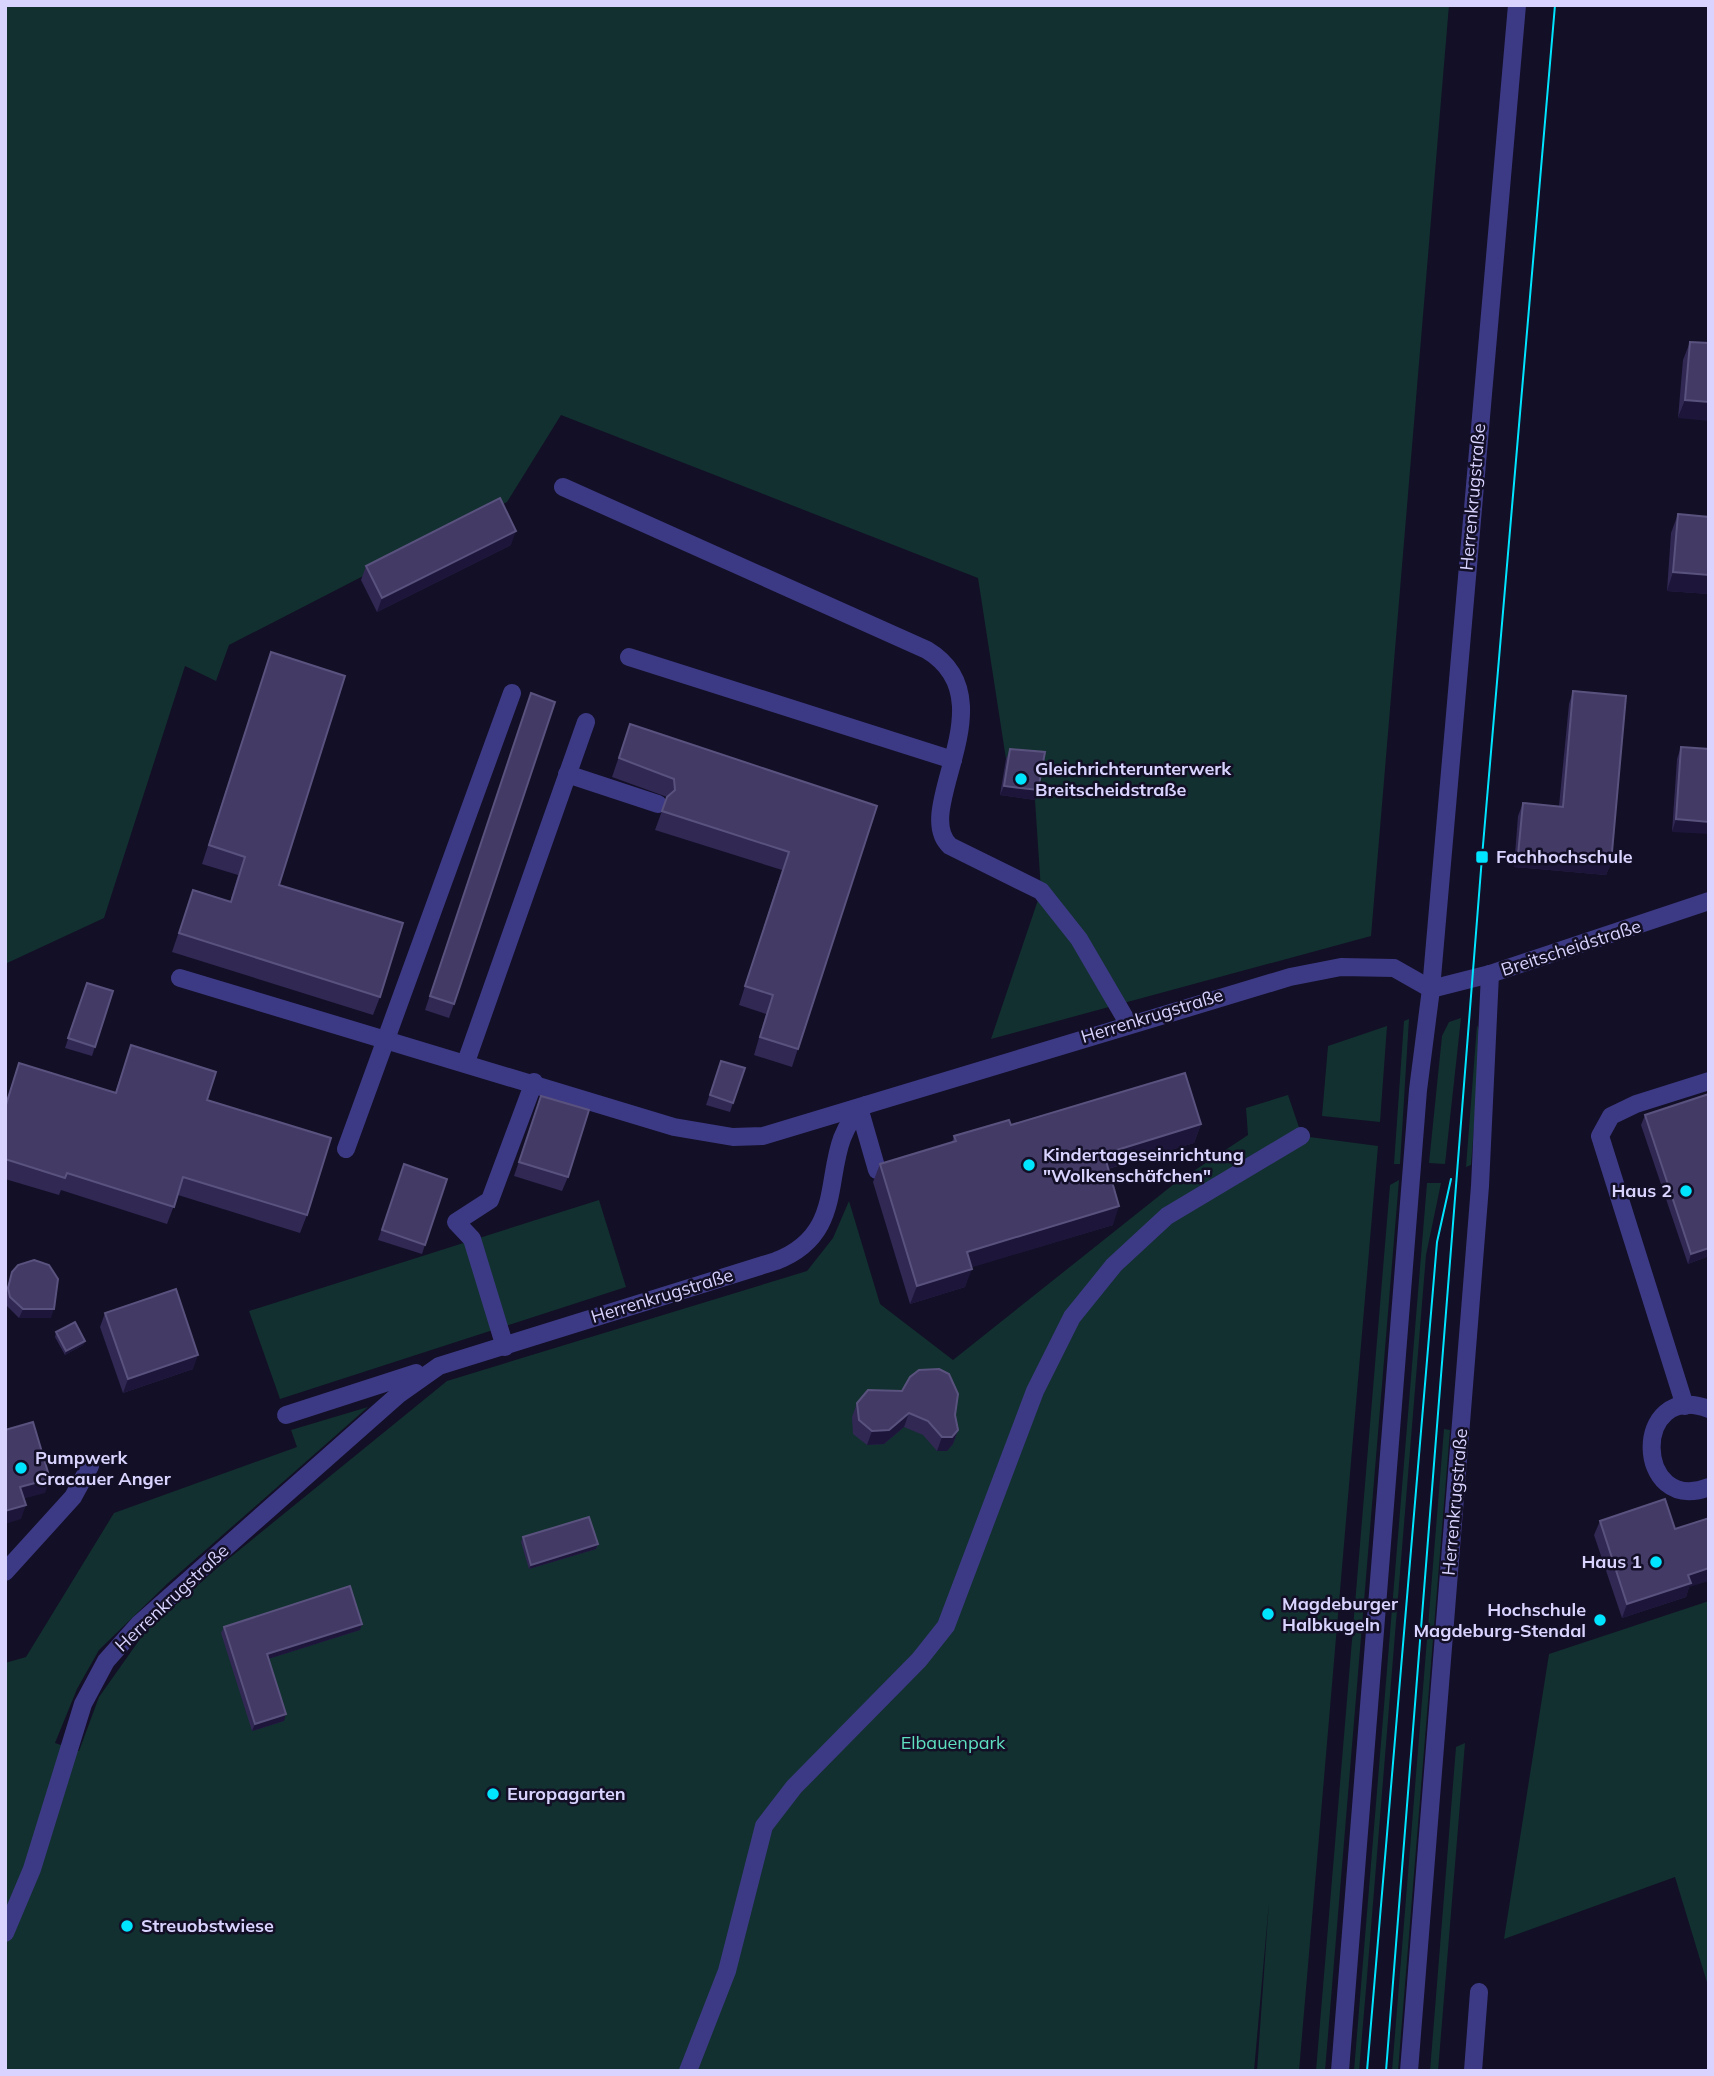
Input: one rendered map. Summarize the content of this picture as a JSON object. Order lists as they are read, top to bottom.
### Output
{
  "streets": {
    "street": ["Herrenkrugstraße", "Breitscheidstraße"]
  },
  "crossings": [
    ["Herrenkrugstraße", "Breitscheidstraße"]
  ],
  "parks": ["Elbauenpark"],
  "places": {
    "other": [
      "Gleichrichterunterwerk Breitscheidstraße",
      "Kindertageseinrichtung \"Wolkenschäfchen\"",
      "Haus 2",
      "Pumpwerk Cracauer Anger",
      "Haus 1",
      "Magdeburger Halbkugeln",
      "Hochschule Magdeburg-Stendal",
      "Europagarten",
      "Streuobstwiese"
    ],
    "transit": ["Fachhochschule"]
  }
}
